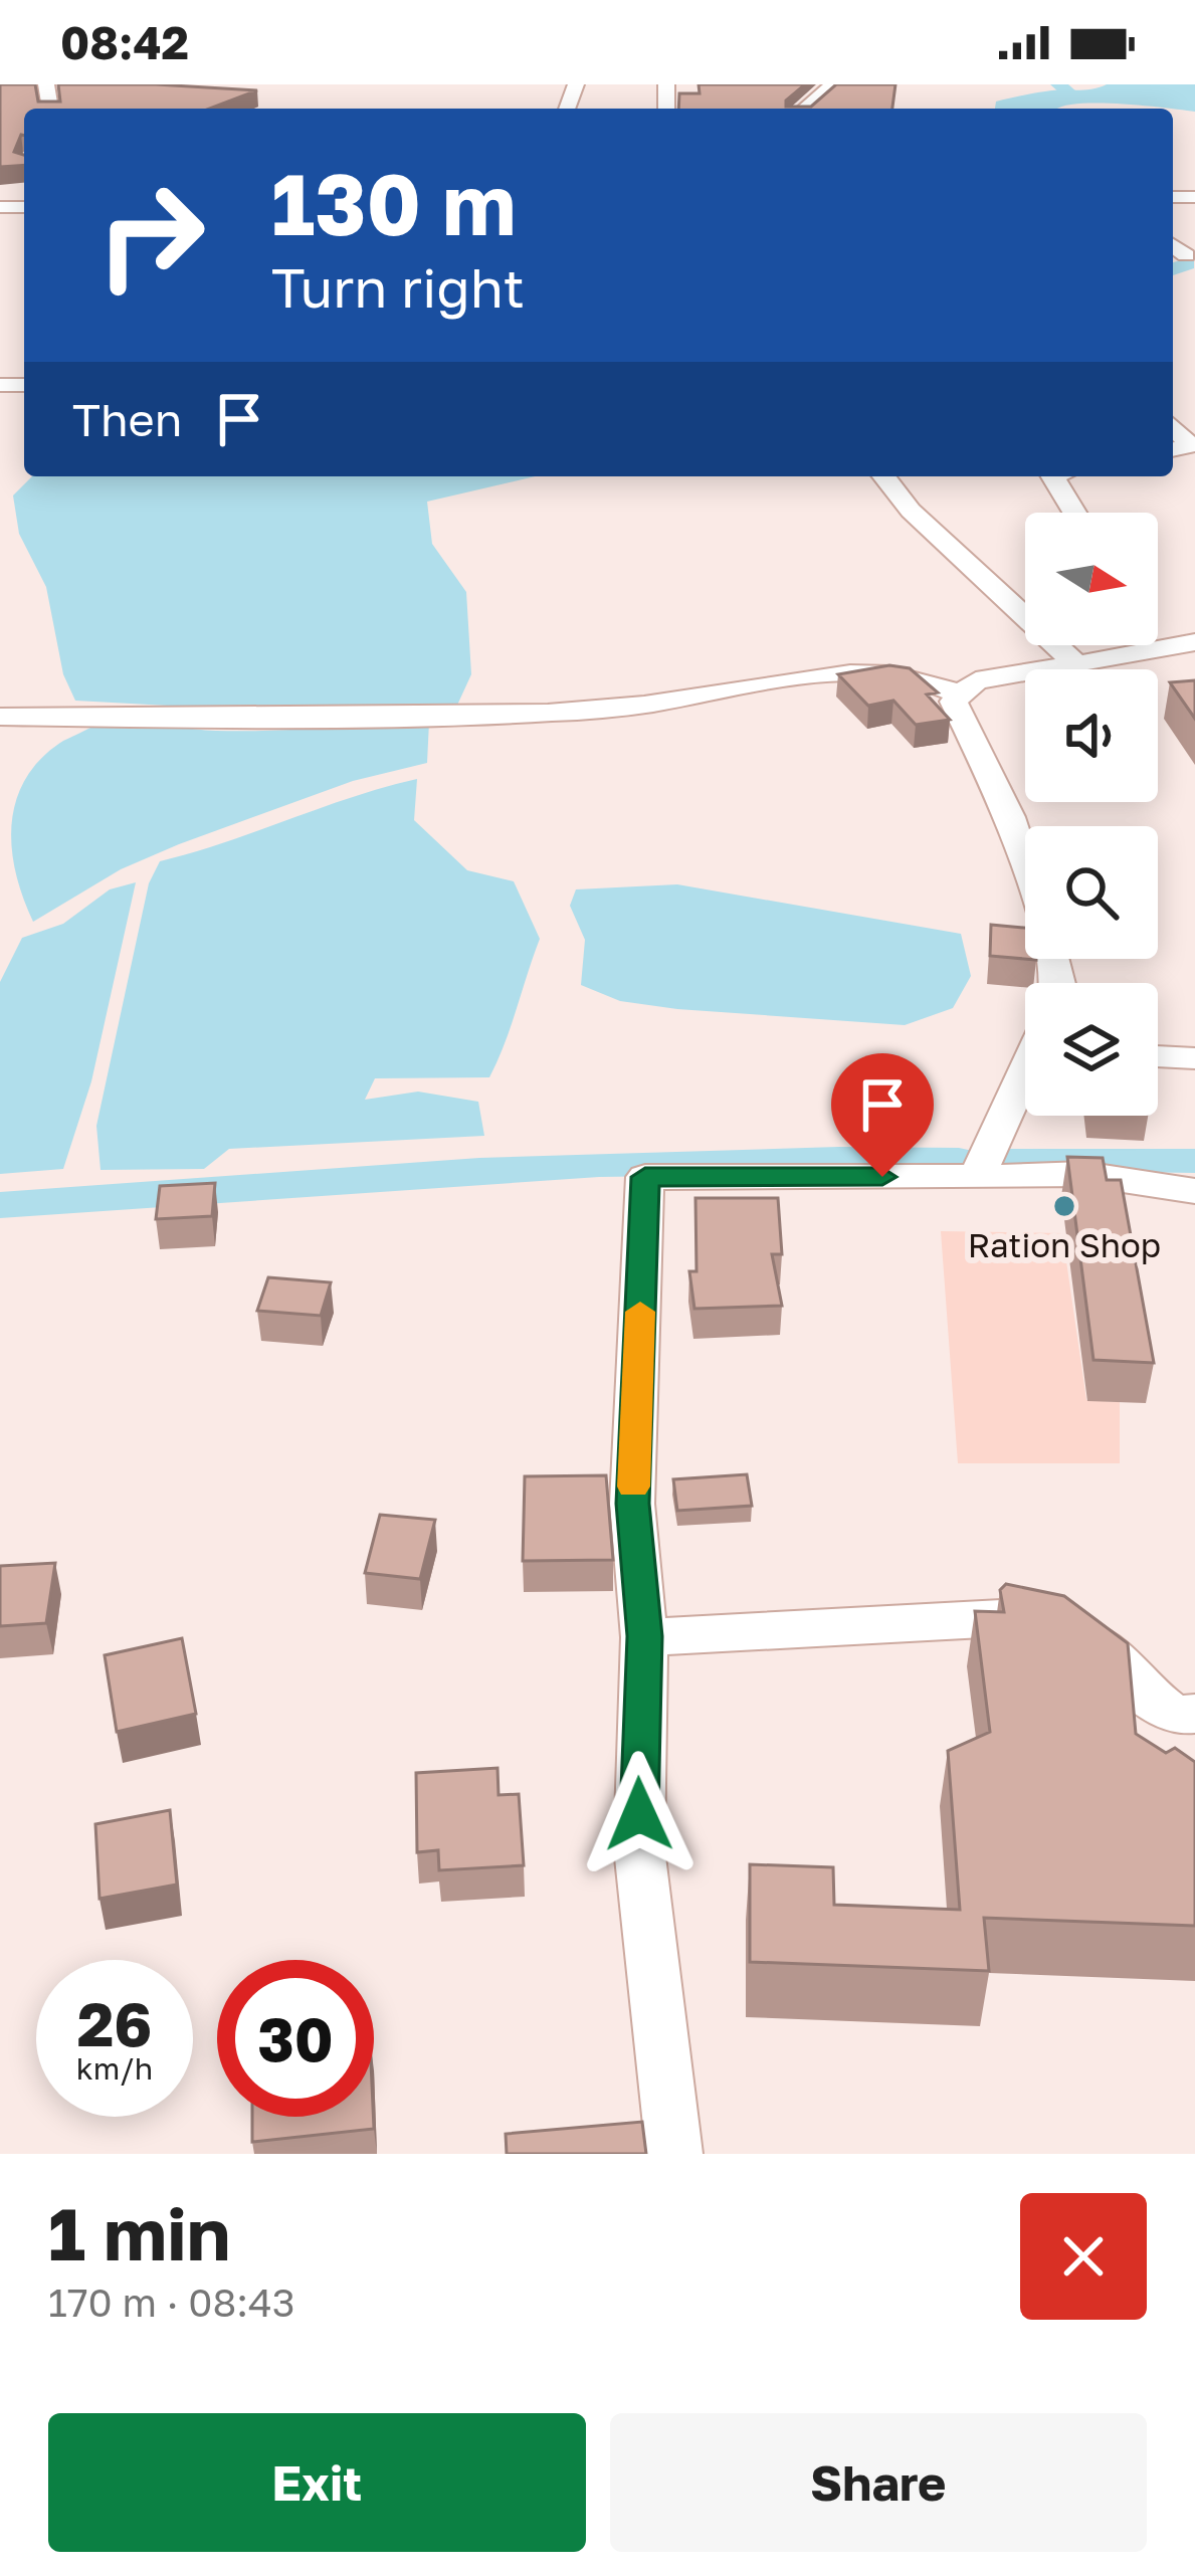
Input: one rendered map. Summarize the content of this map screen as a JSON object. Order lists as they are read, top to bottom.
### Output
{
  "places": ["Ration Shop"],
  "north": "right",
  "page": {
    "status": "08:42",
    "turn": ["130 m", "Turn right"],
    "then": "Then",
    "speed": "26 km/h",
    "limit": "30",
    "heading": ["1 min", "170 m · 08:43"],
    "buttons": ["Exit", "Share"]
  }
}
